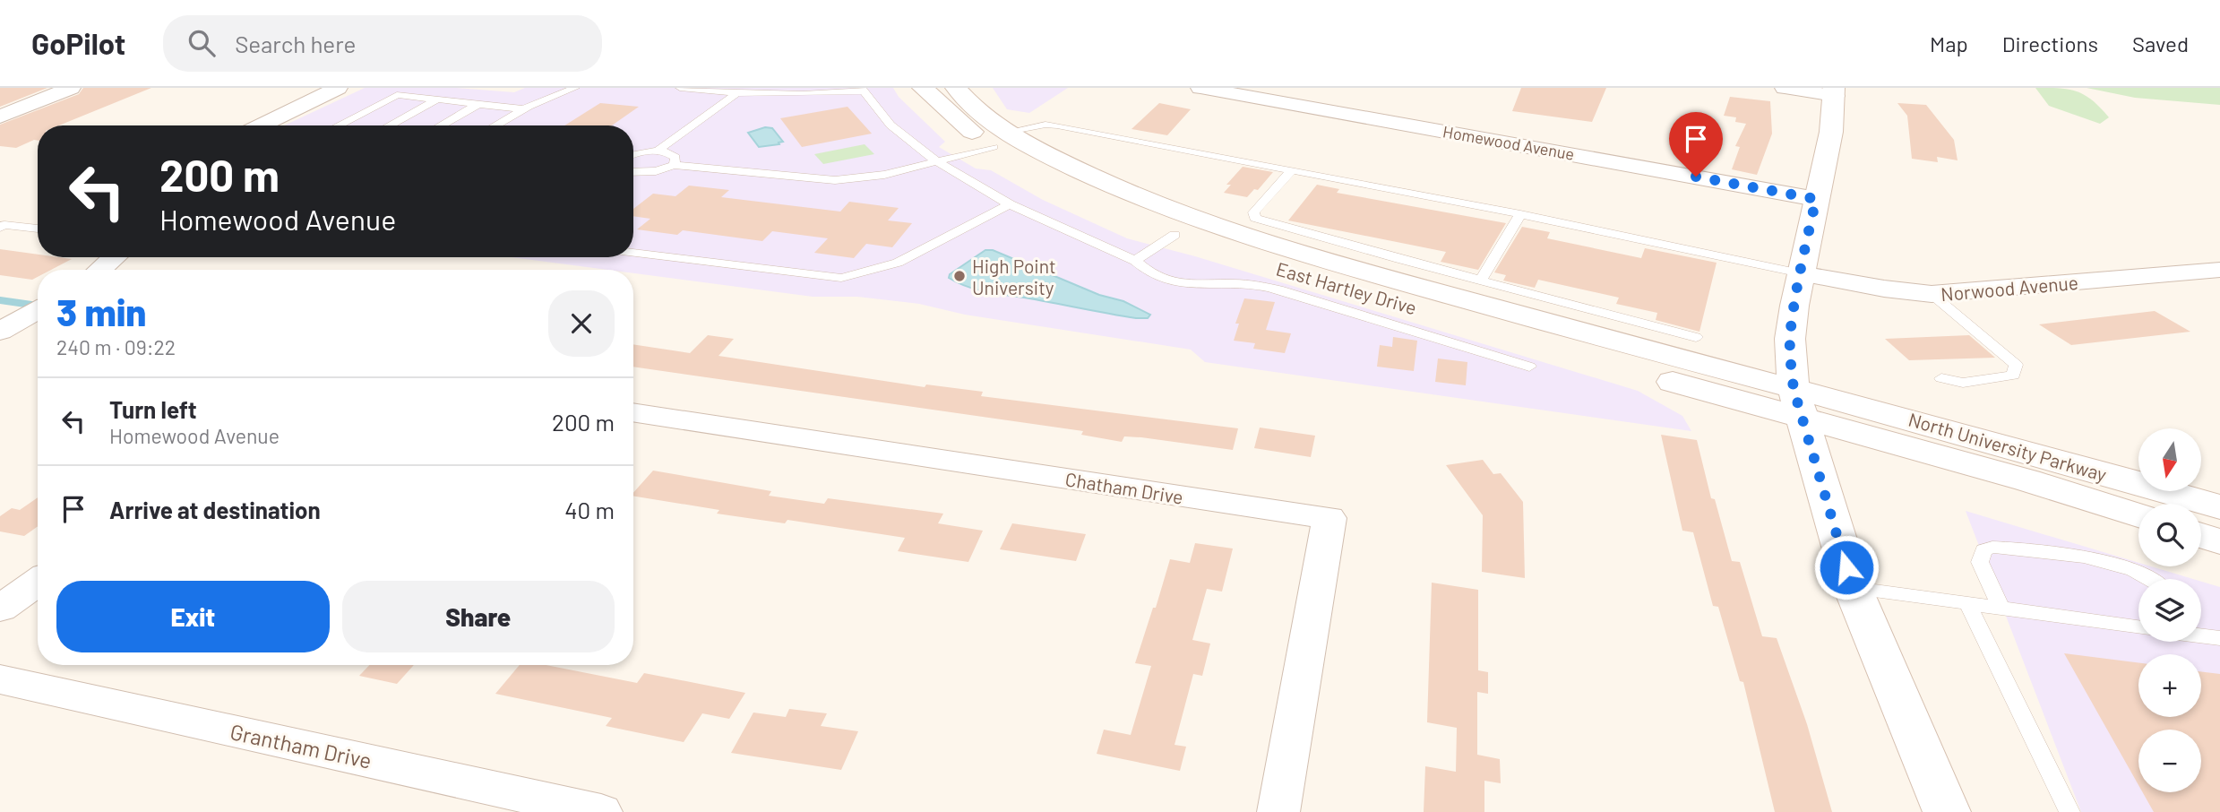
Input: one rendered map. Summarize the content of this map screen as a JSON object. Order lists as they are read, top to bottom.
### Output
{
  "streets": {
    "main road": ["East Hartley Drive", "North University Parkway"],
    "street": [
      "Homewood Avenue",
      "Norwood Avenue",
      "Chatham Drive",
      "Grantham Drive"
    ]
  },
  "crossings": [
    ["East Hartley Drive", "North University Parkway"]
  ],
  "places": ["High Point University"],
  "north": "bottom",
  "page": {
    "header": "GoPilot",
    "search": "Search here",
    "nav": ["Map", "Directions", "Saved"],
    "turn": ["200 m", "Homewood Avenue"],
    "heading": ["3 min", "240 m · 09:22"],
    "list": [
      {
        "name": "Turn left",
        "note": "Homewood Avenue",
        "value": "200 m"
      },
      {
        "name": "Arrive at destination",
        "value": "40 m"
      }
    ],
    "map_buttons": ["+", "−"],
    "buttons": ["Exit", "Share"]
  }
}
